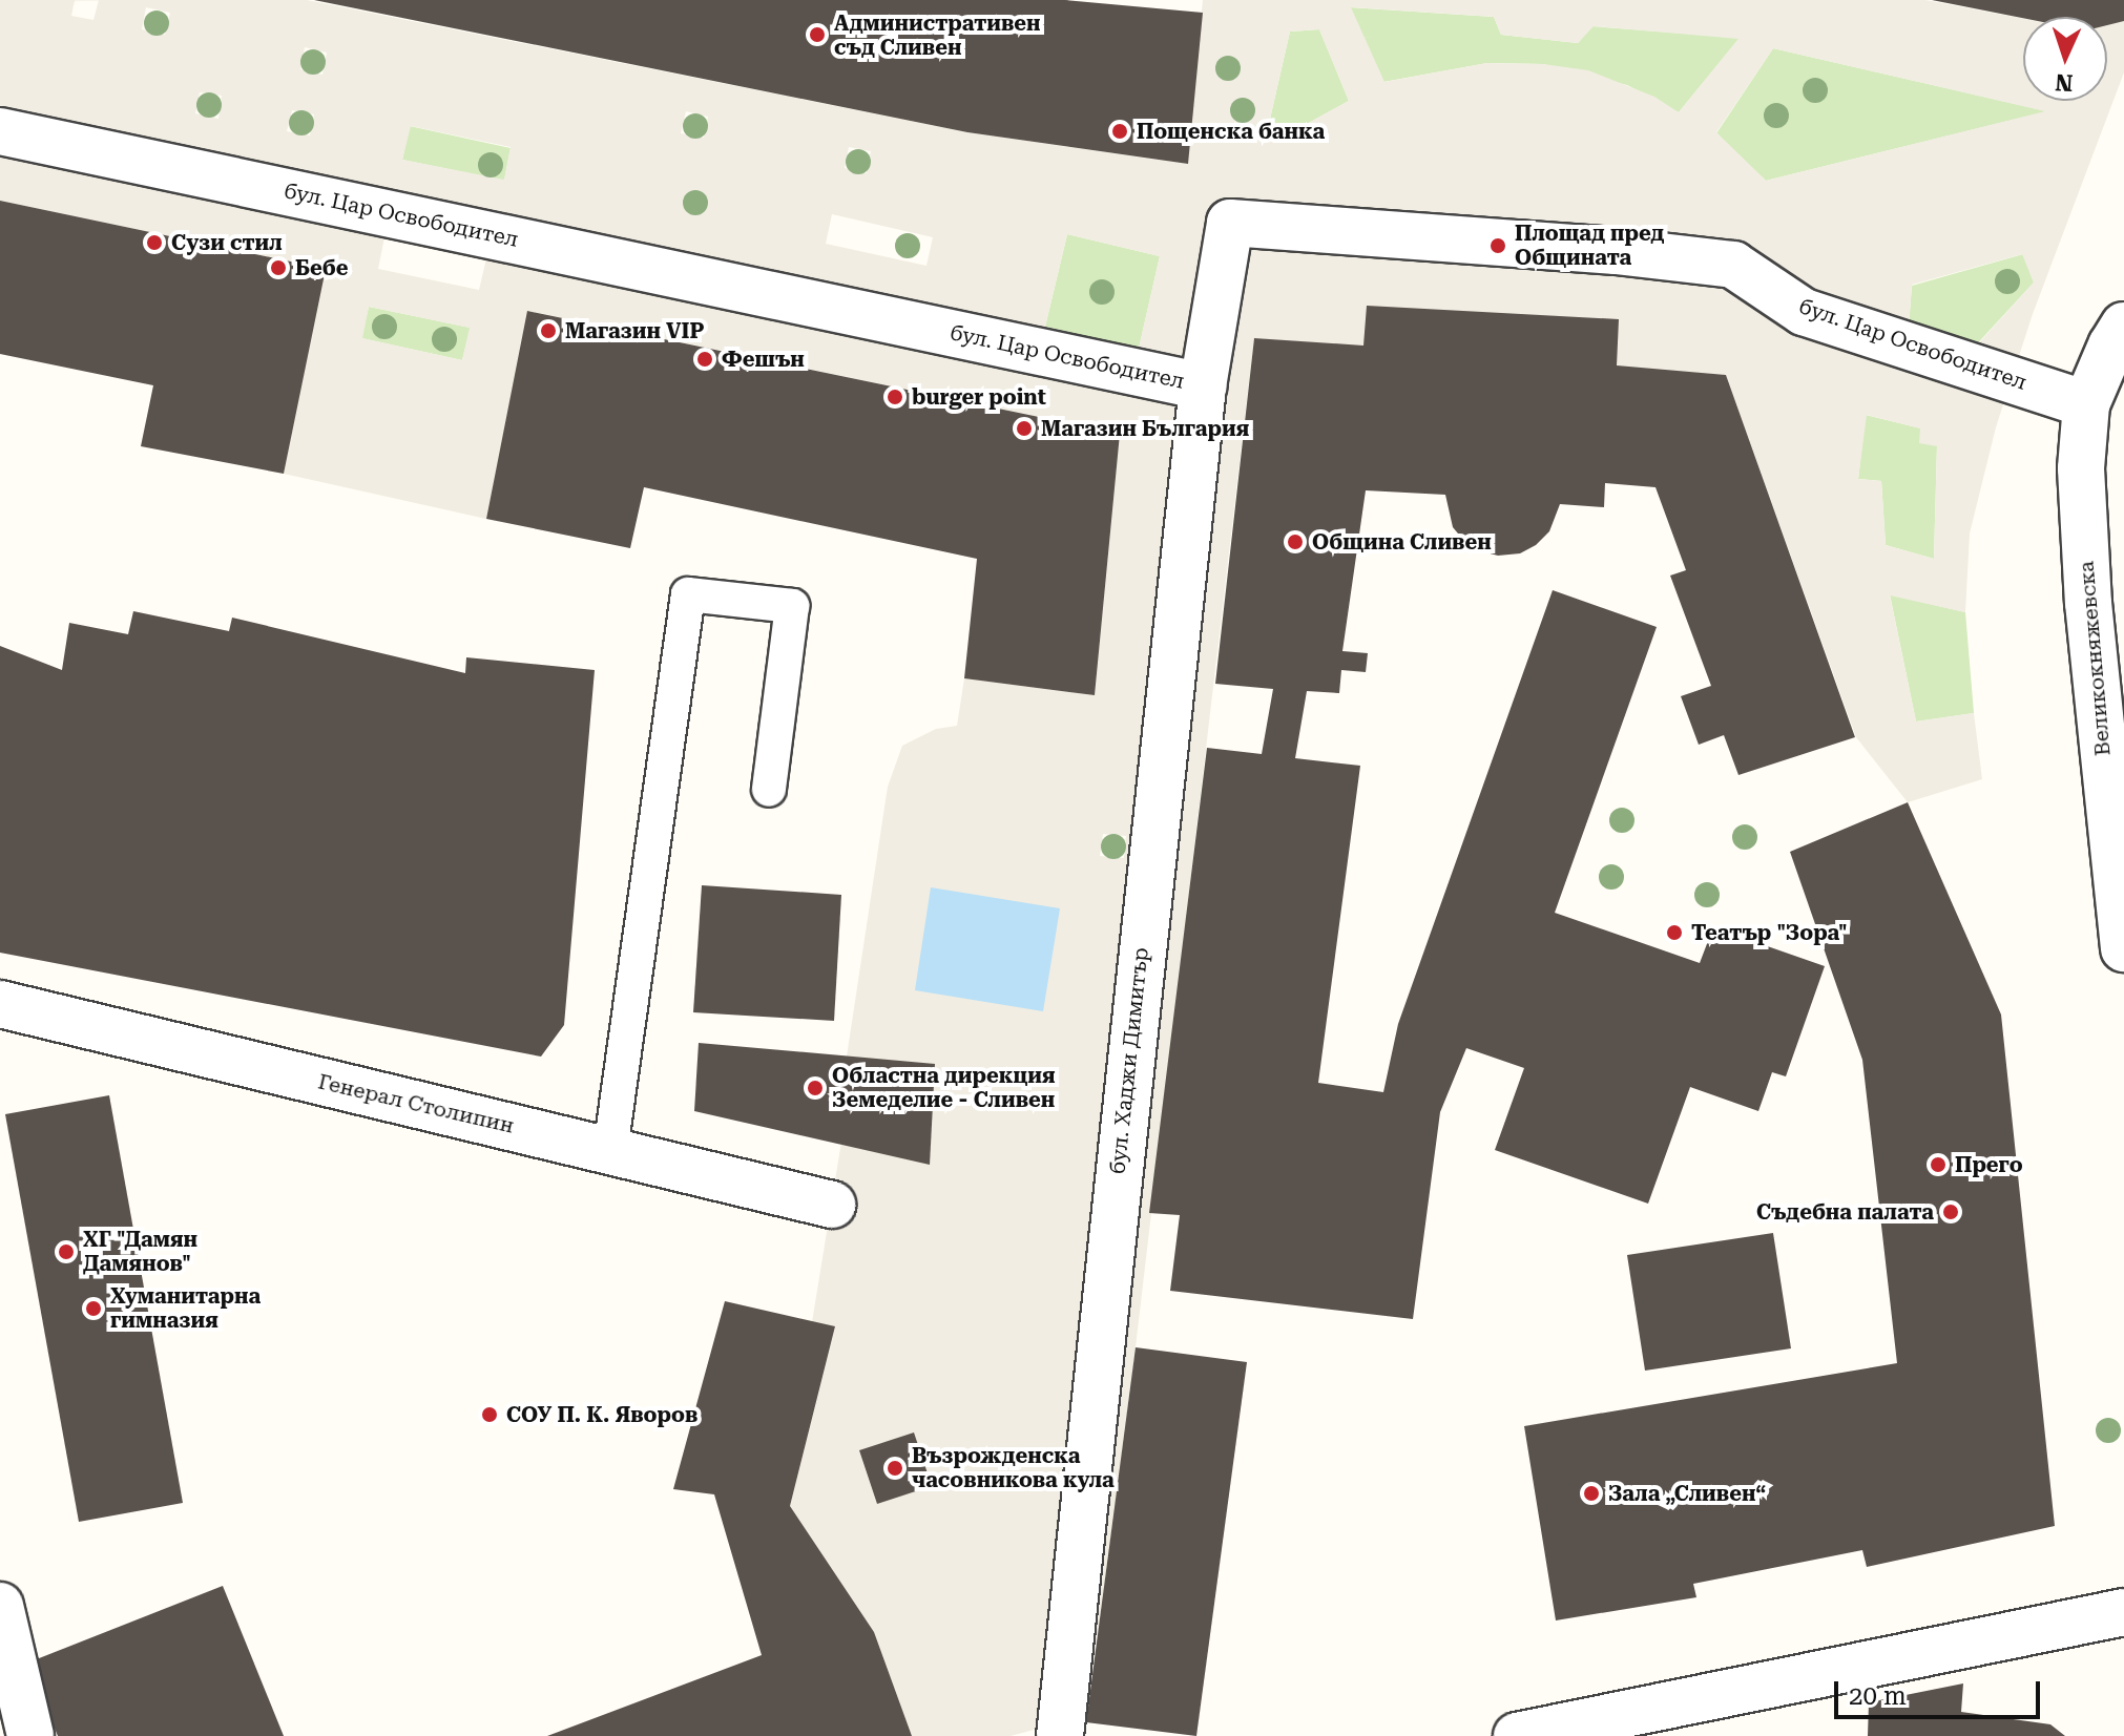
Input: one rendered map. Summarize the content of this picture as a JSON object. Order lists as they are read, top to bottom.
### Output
{
  "streets": {
    "street": [
      "бул. Цар Освободител",
      "Великокняжевска",
      "бул. Хаджи Димитър",
      "Генерал Столипин"
    ]
  },
  "crossings": [
    ["бул. Цар Освободител", "Великокняжевска"],
    ["бул. Цар Освободител", "бул. Хаджи Димитър"]
  ],
  "places": [
    "Административен съд Сливен",
    "Пощенска банка",
    "Сузи стил",
    "Площад пред Общината",
    "Бебе",
    "Магазин VIP",
    "Фешън",
    "burger point",
    "Магазин България",
    "Община Сливен",
    "Театър \"Зора\"",
    "Областна дирекция Земеделие - Сливен",
    "Прего",
    "Съдебна палата",
    "ХГ \"Дамян Дамянов\"",
    "Хуманитарна гимназия",
    "СОУ П. К. Яворов",
    "Възрожденска часовникова кула",
    "Зала „Сливен“"
  ],
  "scale_bar": "20 m",
  "north": "bottom"
}
